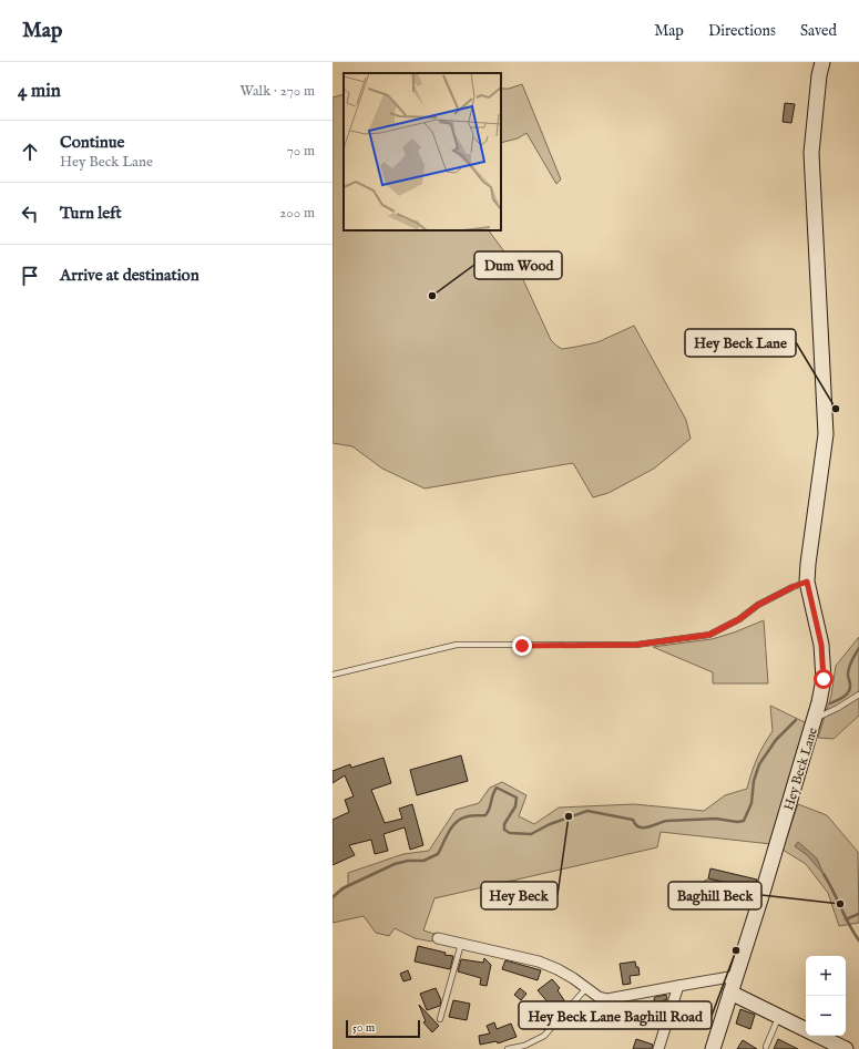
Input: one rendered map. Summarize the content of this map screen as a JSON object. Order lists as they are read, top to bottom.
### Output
{
  "streets": {
    "street": ["Hey Beck Lane"]
  },
  "places": [
    "Dum Wood",
    "Hey Beck Lane",
    "Hey Beck",
    "Baghill Beck",
    "Hey Beck Lane Baghill Road"
  ],
  "scale_bar": "50 m",
  "page": {
    "header": "Map",
    "nav": ["Map", "Directions", "Saved"],
    "heading": ["4 min", "Walk · 270 m"],
    "list": [
      ["Continue", "Hey Beck Lane", "70 m"],
      ["Turn left", "200 m"],
      "Arrive at destination"
    ],
    "map_buttons": ["+", "−"],
    "scale": "50 m"
  }
}
